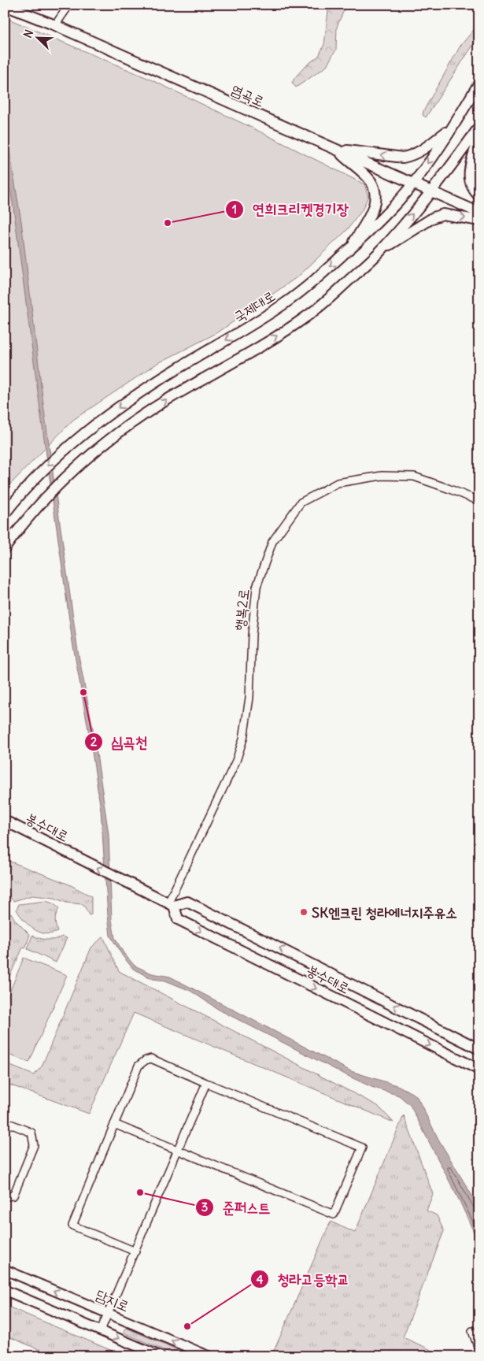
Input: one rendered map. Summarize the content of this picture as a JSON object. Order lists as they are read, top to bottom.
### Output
{
  "streets": {
    "main road": ["염곡로", "국제대로", "봉수대로"],
    "street": ["행복2로", "담지로"]
  },
  "crossings": [
    ["염곡로", "국제대로"],
    ["행복2로", "봉수대로"]
  ],
  "places": [
    "연희크리켓경기장",
    "심곡천",
    "SK엔크린 청라에너지주유소",
    "준퍼스트",
    "청라고등학교"
  ],
  "north": "top left"
}
